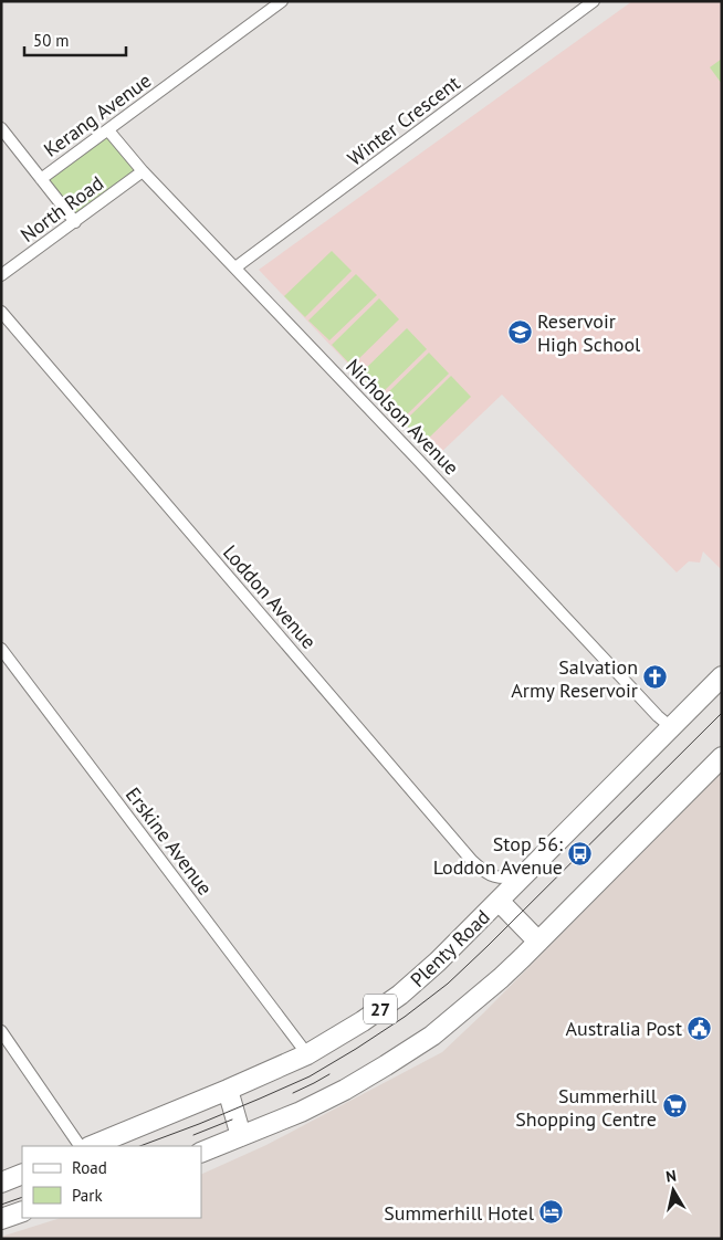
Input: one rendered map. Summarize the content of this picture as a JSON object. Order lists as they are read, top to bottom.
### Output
{
  "streets": {
    "highway": ["Plenty Road", "27"],
    "street": [
      "Kerang Avenue",
      "Winter Crescent",
      "North Road",
      "Nicholson Avenue",
      "Loddon Avenue",
      "Erskine Avenue"
    ]
  },
  "crossings": [
    ["Kerang Avenue", "Nicholson Avenue"],
    ["Winter Crescent", "Nicholson Avenue"],
    ["North Road", "Nicholson Avenue"],
    ["Nicholson Avenue", "Plenty Road"],
    ["Loddon Avenue", "Plenty Road"],
    ["Erskine Avenue", "Plenty Road"]
  ],
  "places": {
    "school or university": ["Reservoir High School"],
    "church": ["Salvation Army Reservoir"],
    "bus stop": ["Stop 56: Loddon Avenue"],
    "public building": ["Australia Post"],
    "supermarket": ["Summerhill Shopping Centre"],
    "hotel": ["Summerhill Hotel"]
  },
  "legend": ["Road", "Park"],
  "scale_bar": "50 m",
  "north": "top"
}
